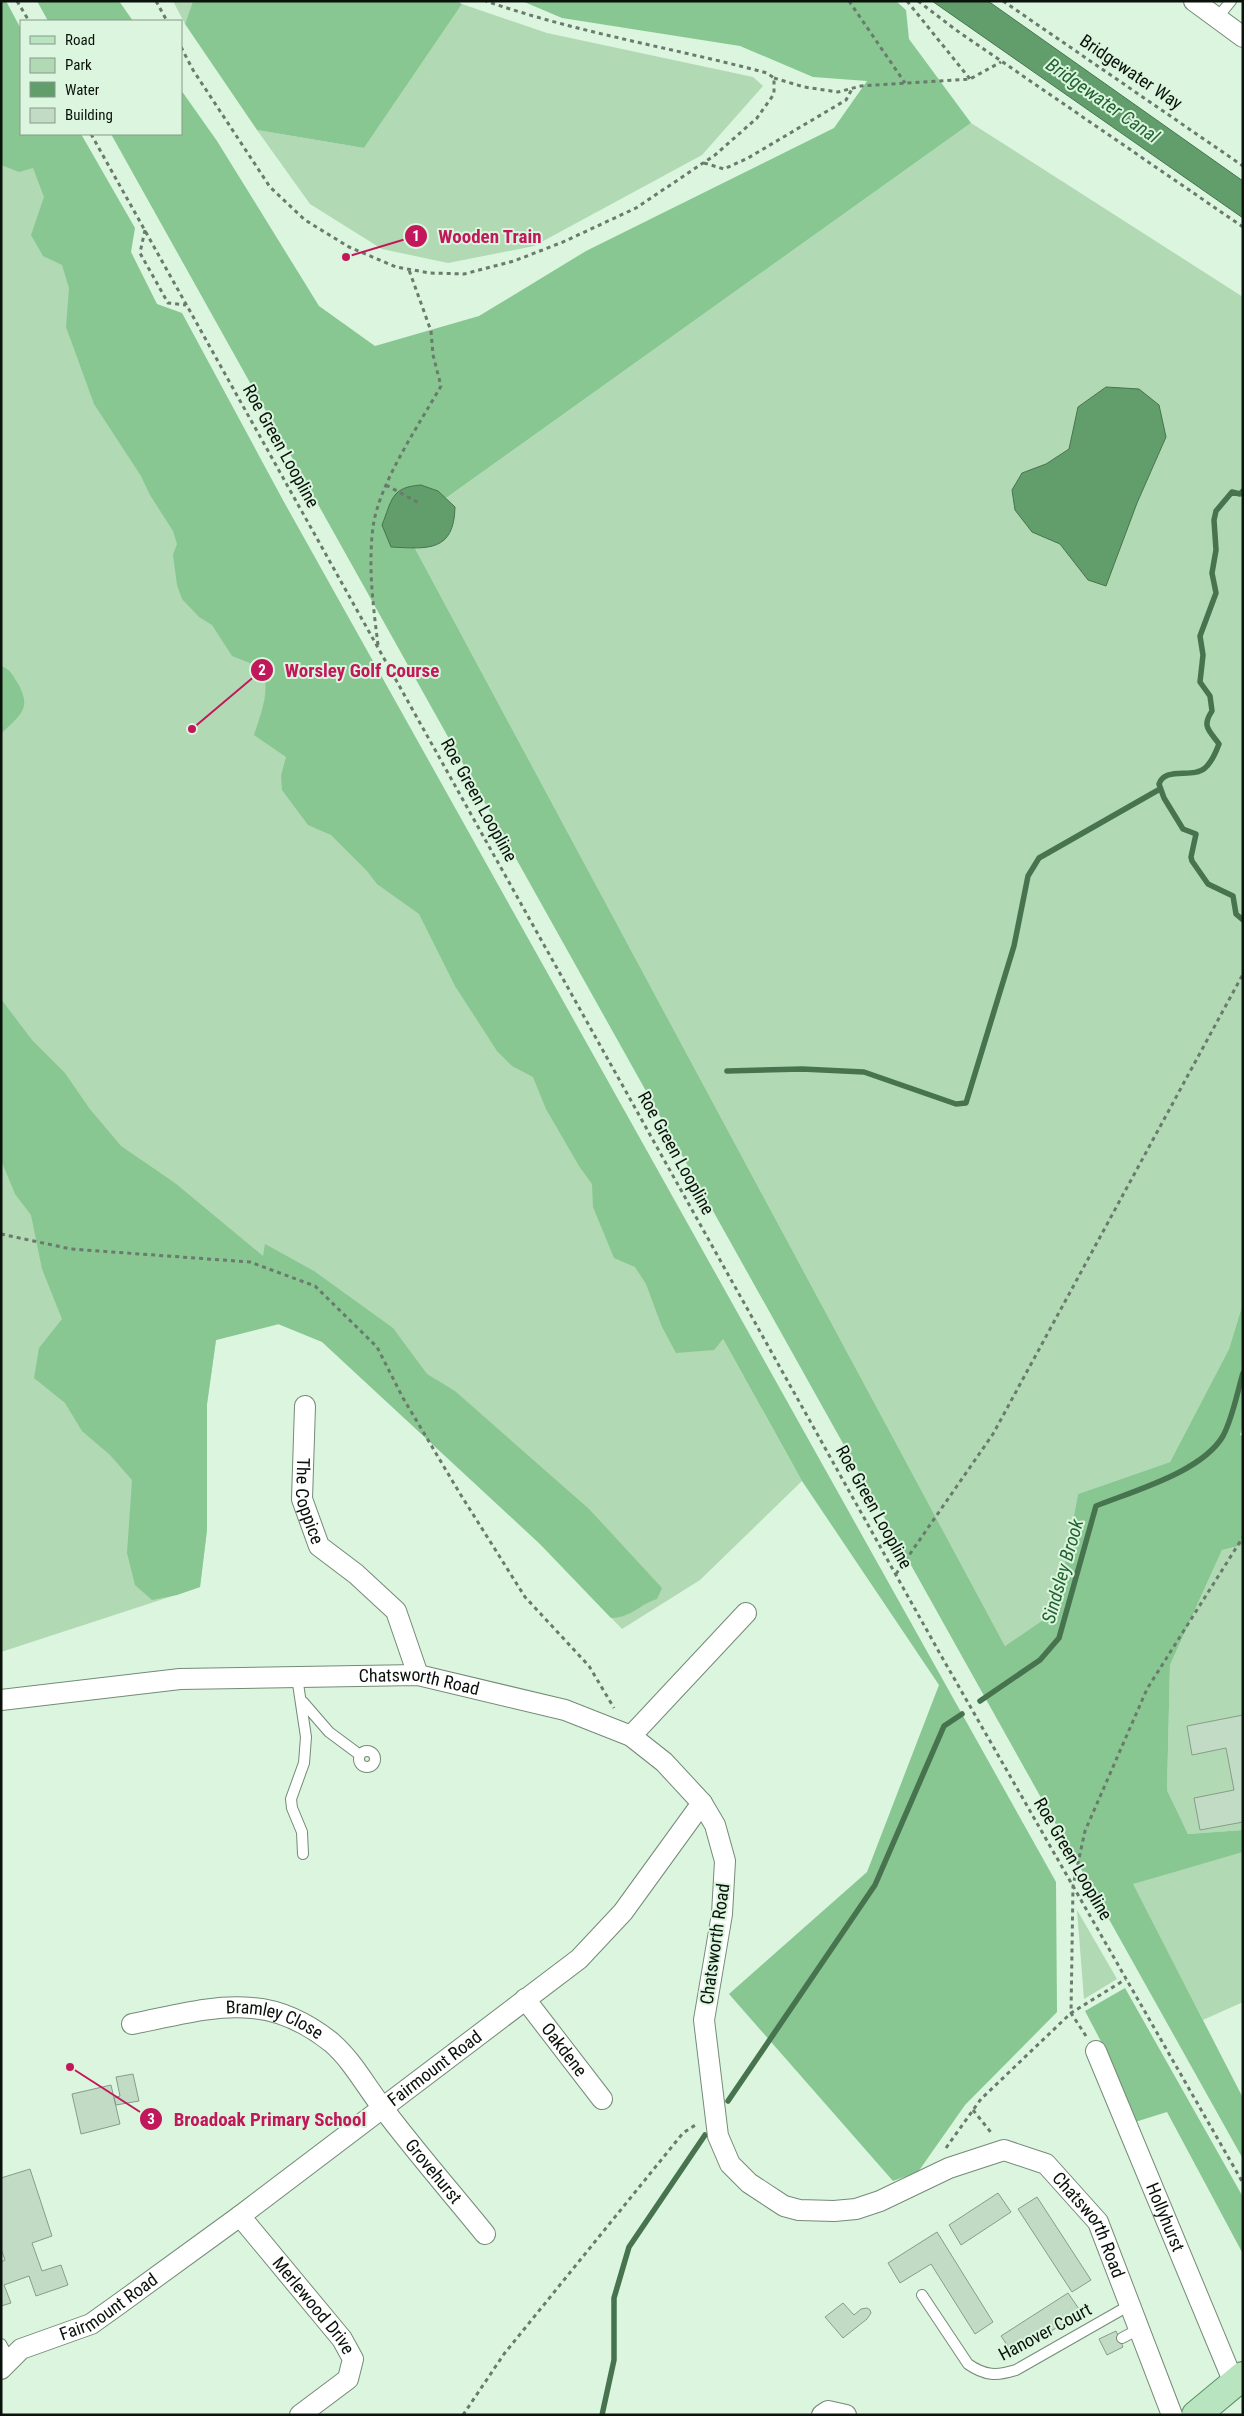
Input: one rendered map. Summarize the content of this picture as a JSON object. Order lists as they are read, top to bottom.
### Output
{
  "streets": {
    "street": [
      "The Coppice",
      "Chatsworth Road",
      "Bramley Close",
      "Oakdene",
      "Fairmount Road",
      "Grovehurst",
      "Hollyhurst",
      "Merlewood Drive"
    ],
    "lane": ["Hanover Court"],
    "path": ["Bridgewater Way", "Roe Green Loopline"]
  },
  "crossings": [
    ["The Coppice", "Chatsworth Road"],
    ["Chatsworth Road", "Fairmount Road"],
    ["Chatsworth Road", "Hanover Court"],
    ["Bramley Close", "Fairmount Road"],
    ["Bramley Close", "Grovehurst"],
    ["Oakdene", "Fairmount Road"],
    ["Fairmount Road", "Grovehurst"],
    ["Fairmount Road", "Merlewood Drive"]
  ],
  "water": ["Bridgewater Canal", "Sindsley Brook"],
  "places": ["Wooden Train", "Worsley Golf Course", "Broadoak Primary School"],
  "legend": [
    "Road",
    "Park",
    "Water",
    "Building"
  ]
}
